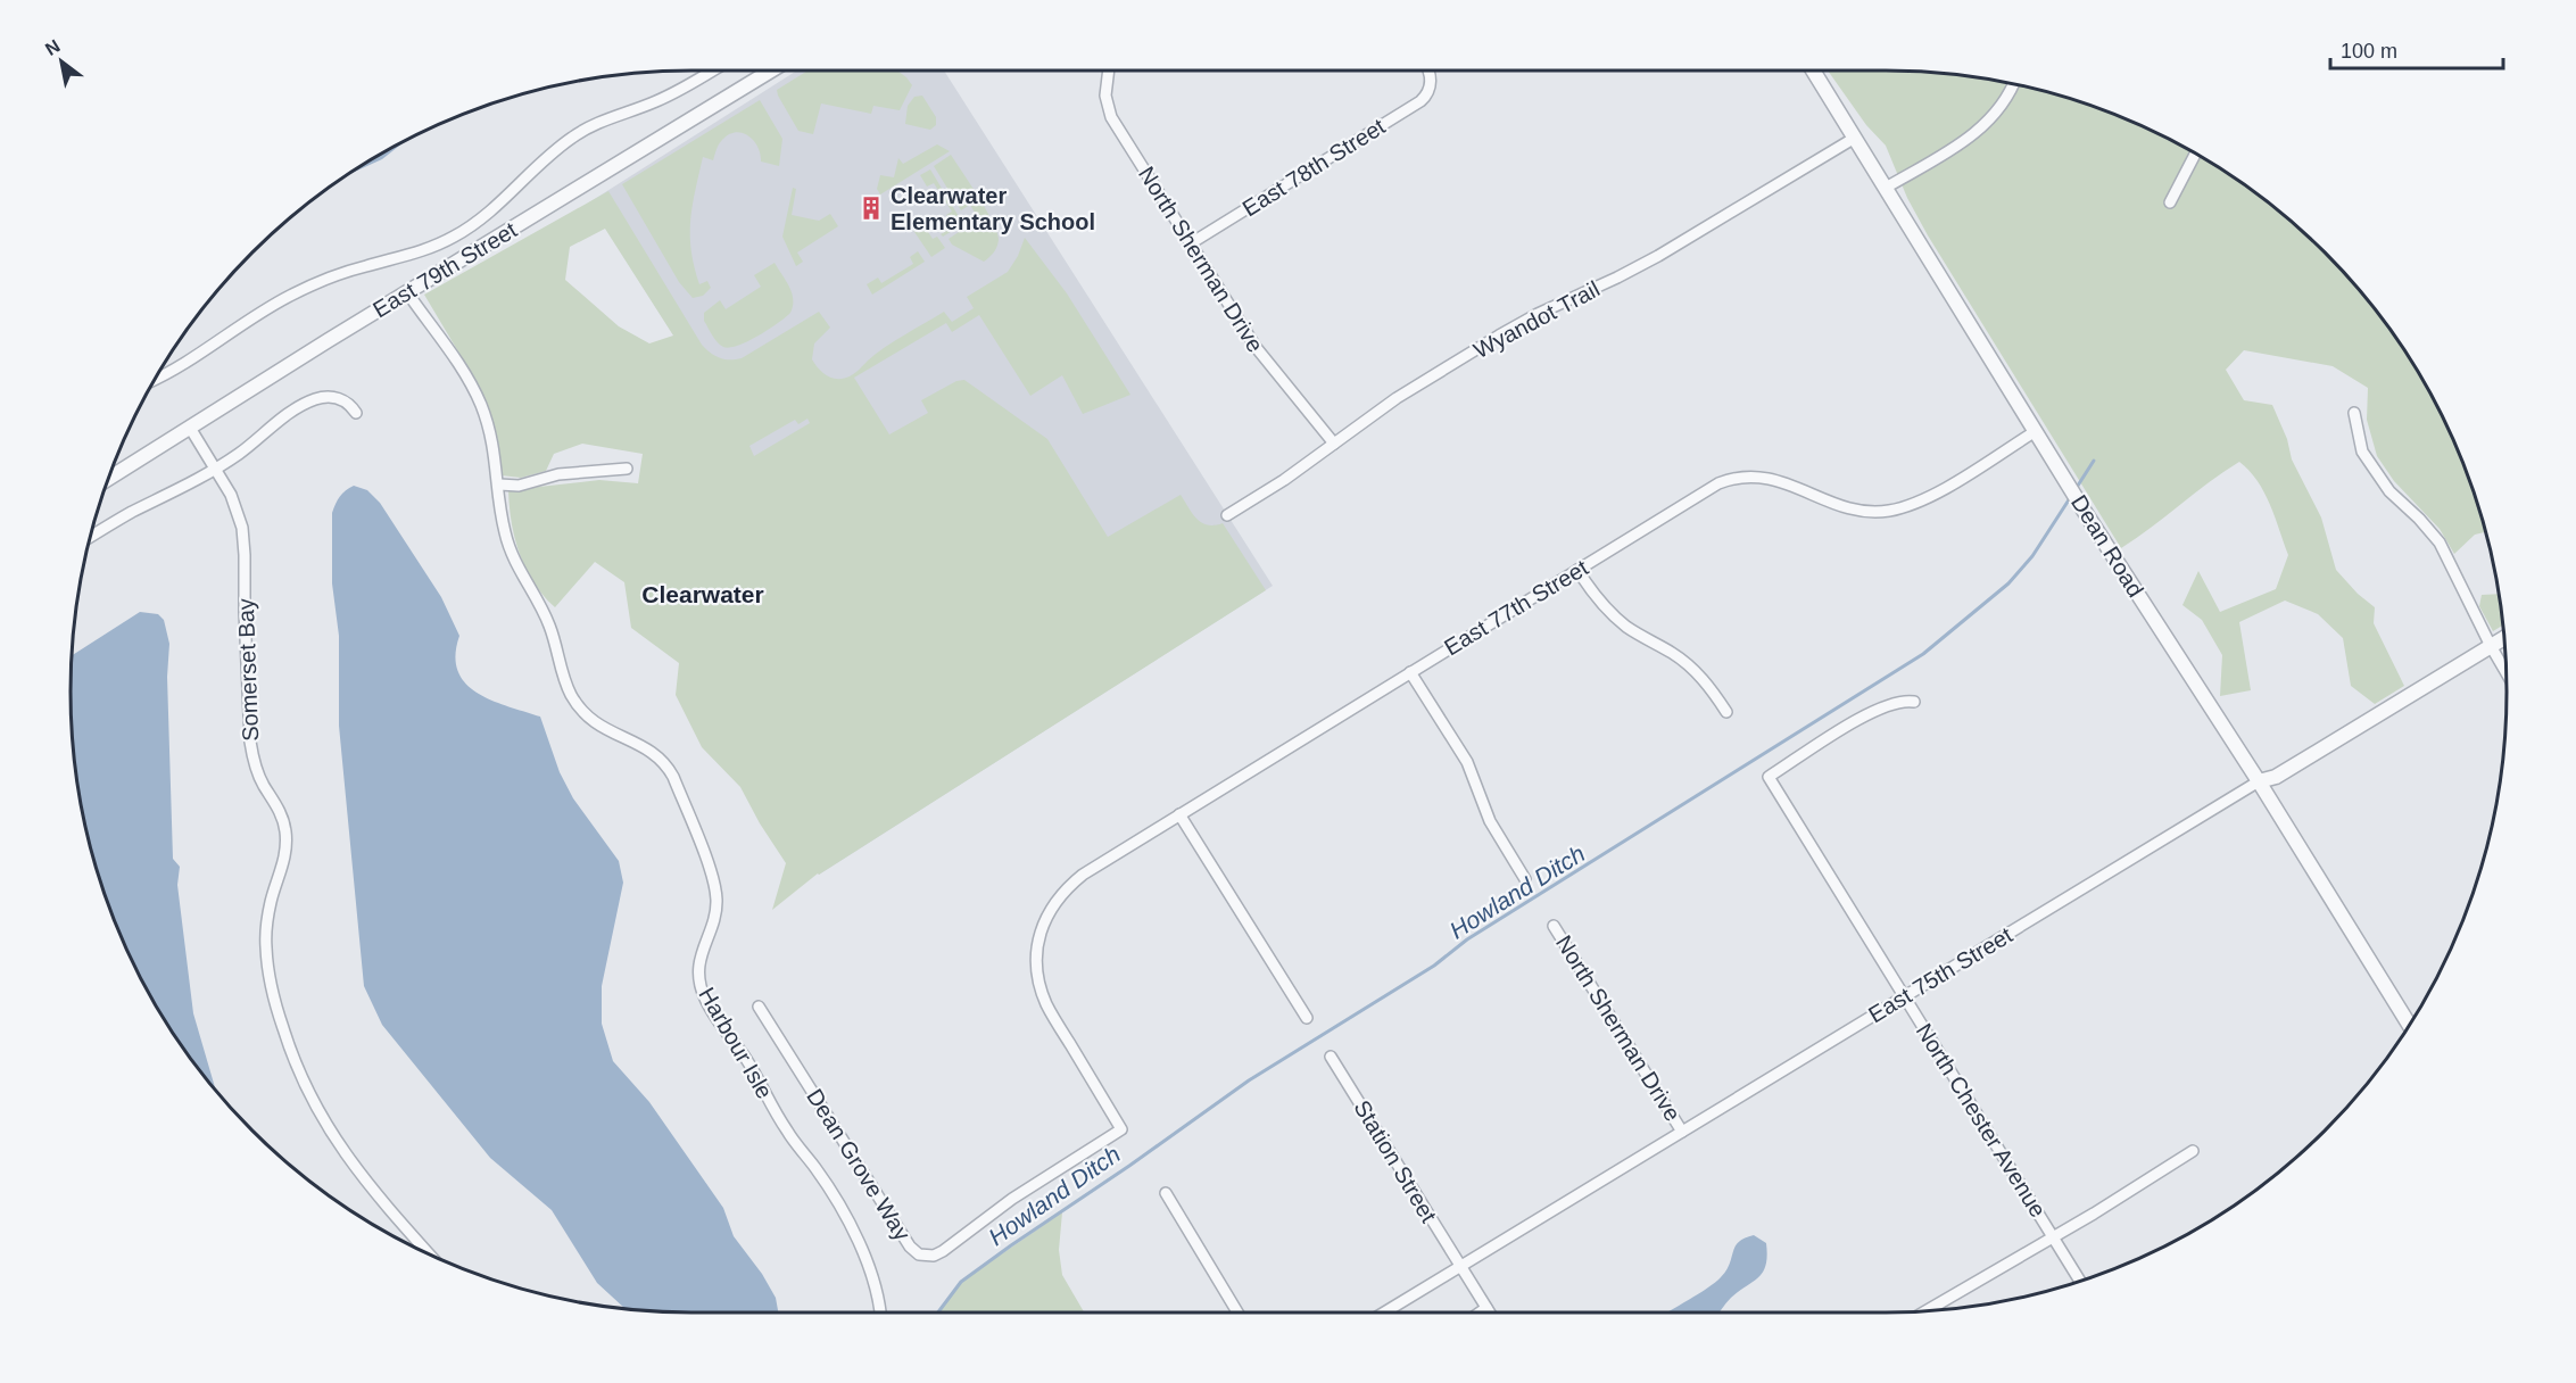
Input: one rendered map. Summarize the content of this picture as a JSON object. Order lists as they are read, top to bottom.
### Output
{
  "streets": {
    "street": [
      "East 78th Street",
      "North Sherman Drive",
      "East 79th Street",
      "Wyandot Trail",
      "Dean Road",
      "East 77th Street",
      "Somerset Bay",
      "East 75th Street",
      "Harbour Isle",
      "North Chester Avenue",
      "Station Street",
      "Dean Grove Way"
    ]
  },
  "crossings": [
    ["East 78th Street", "North Sherman Drive"],
    ["North Sherman Drive", "Wyandot Trail"],
    ["North Sherman Drive", "East 75th Street"],
    ["East 79th Street", "Somerset Bay"],
    ["East 79th Street", "Harbour Isle"],
    ["Wyandot Trail", "Dean Road"],
    ["Dean Road", "East 77th Street"],
    ["Dean Road", "East 75th Street"],
    ["East 77th Street", "Dean Grove Way"],
    ["East 75th Street", "North Chester Avenue"],
    ["East 75th Street", "Station Street"]
  ],
  "districts": ["Clearwater"],
  "water": ["Howland Ditch"],
  "places": {
    "building": ["Clearwater Elementary School"]
  },
  "scale_bar": "100 m",
  "north": "top left"
}
